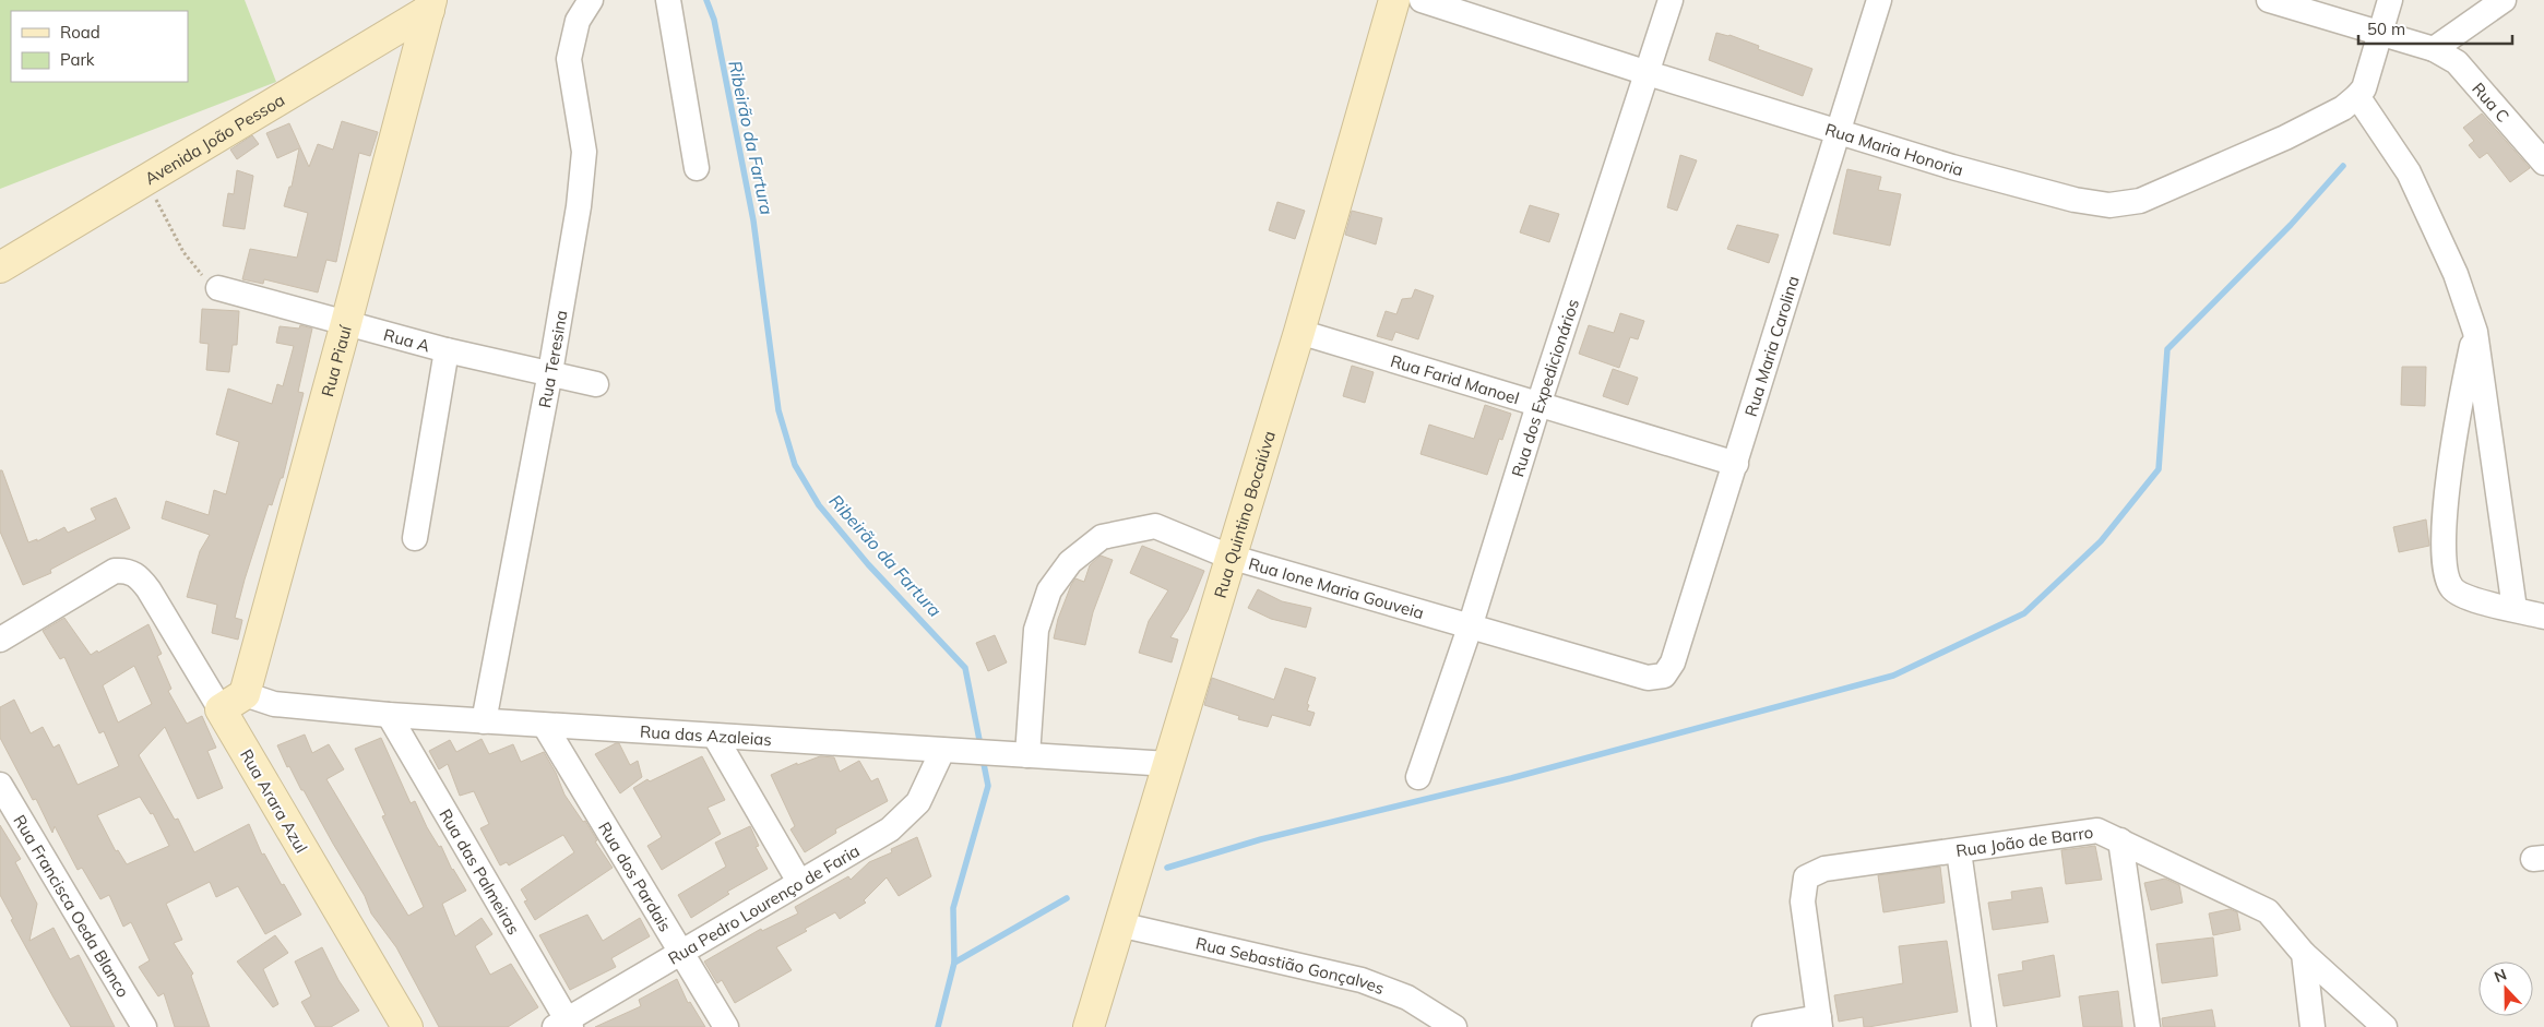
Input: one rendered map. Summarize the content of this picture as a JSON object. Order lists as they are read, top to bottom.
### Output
{
  "streets": {
    "street": [
      "Rua C",
      "Avenida João Pessoa",
      "Rua Maria Honoria",
      "Rua A",
      "Rua Maria Carolina",
      "Rua Teresina",
      "Rua Piauí",
      "Rua Farid Manoel",
      "Rua dos Expedicionários",
      "Rua Quintino Bocaiúva",
      "Rua Ione Maria Gouveia",
      "Rua das Azaleias",
      "Rua Arara Azul",
      "Rua João de Barro",
      "Rua das Palmeiras",
      "Rua dos Pardais",
      "Rua Pedro Lourenço de Faria",
      "Rua Francisca Oeda Blanco",
      "Rua Sebastião Gonçalves"
    ]
  },
  "crossings": [
    ["Avenida João Pessoa", "Rua Piauí"],
    ["Rua Maria Honoria", "Rua Maria Carolina"],
    ["Rua Maria Honoria", "Rua dos Expedicionários"],
    ["Rua A", "Rua Teresina"],
    ["Rua A", "Rua Piauí"],
    ["Rua Maria Carolina", "Rua Farid Manoel"],
    ["Rua Maria Carolina", "Rua Ione Maria Gouveia"],
    ["Rua Teresina", "Rua das Azaleias"],
    ["Rua Piauí", "Rua das Azaleias"],
    ["Rua Piauí", "Rua Arara Azul"],
    ["Rua Farid Manoel", "Rua dos Expedicionários"],
    ["Rua Farid Manoel", "Rua Quintino Bocaiúva"],
    ["Rua dos Expedicionários", "Rua Ione Maria Gouveia"],
    ["Rua Quintino Bocaiúva", "Rua Ione Maria Gouveia"],
    ["Rua Quintino Bocaiúva", "Rua das Azaleias"],
    ["Rua Quintino Bocaiúva", "Rua Sebastião Gonçalves"],
    ["Rua Ione Maria Gouveia", "Rua das Azaleias"],
    ["Rua das Azaleias", "Rua Arara Azul"],
    ["Rua das Azaleias", "Rua das Palmeiras"],
    ["Rua das Azaleias", "Rua dos Pardais"],
    ["Rua das Azaleias", "Rua Pedro Lourenço de Faria"],
    ["Rua das Palmeiras", "Rua Pedro Lourenço de Faria"],
    ["Rua dos Pardais", "Rua Pedro Lourenço de Faria"]
  ],
  "water": ["Ribeirão da Fartura"],
  "legend": ["Road", "Park"],
  "scale_bar": "50 m",
  "north": "top"
}
